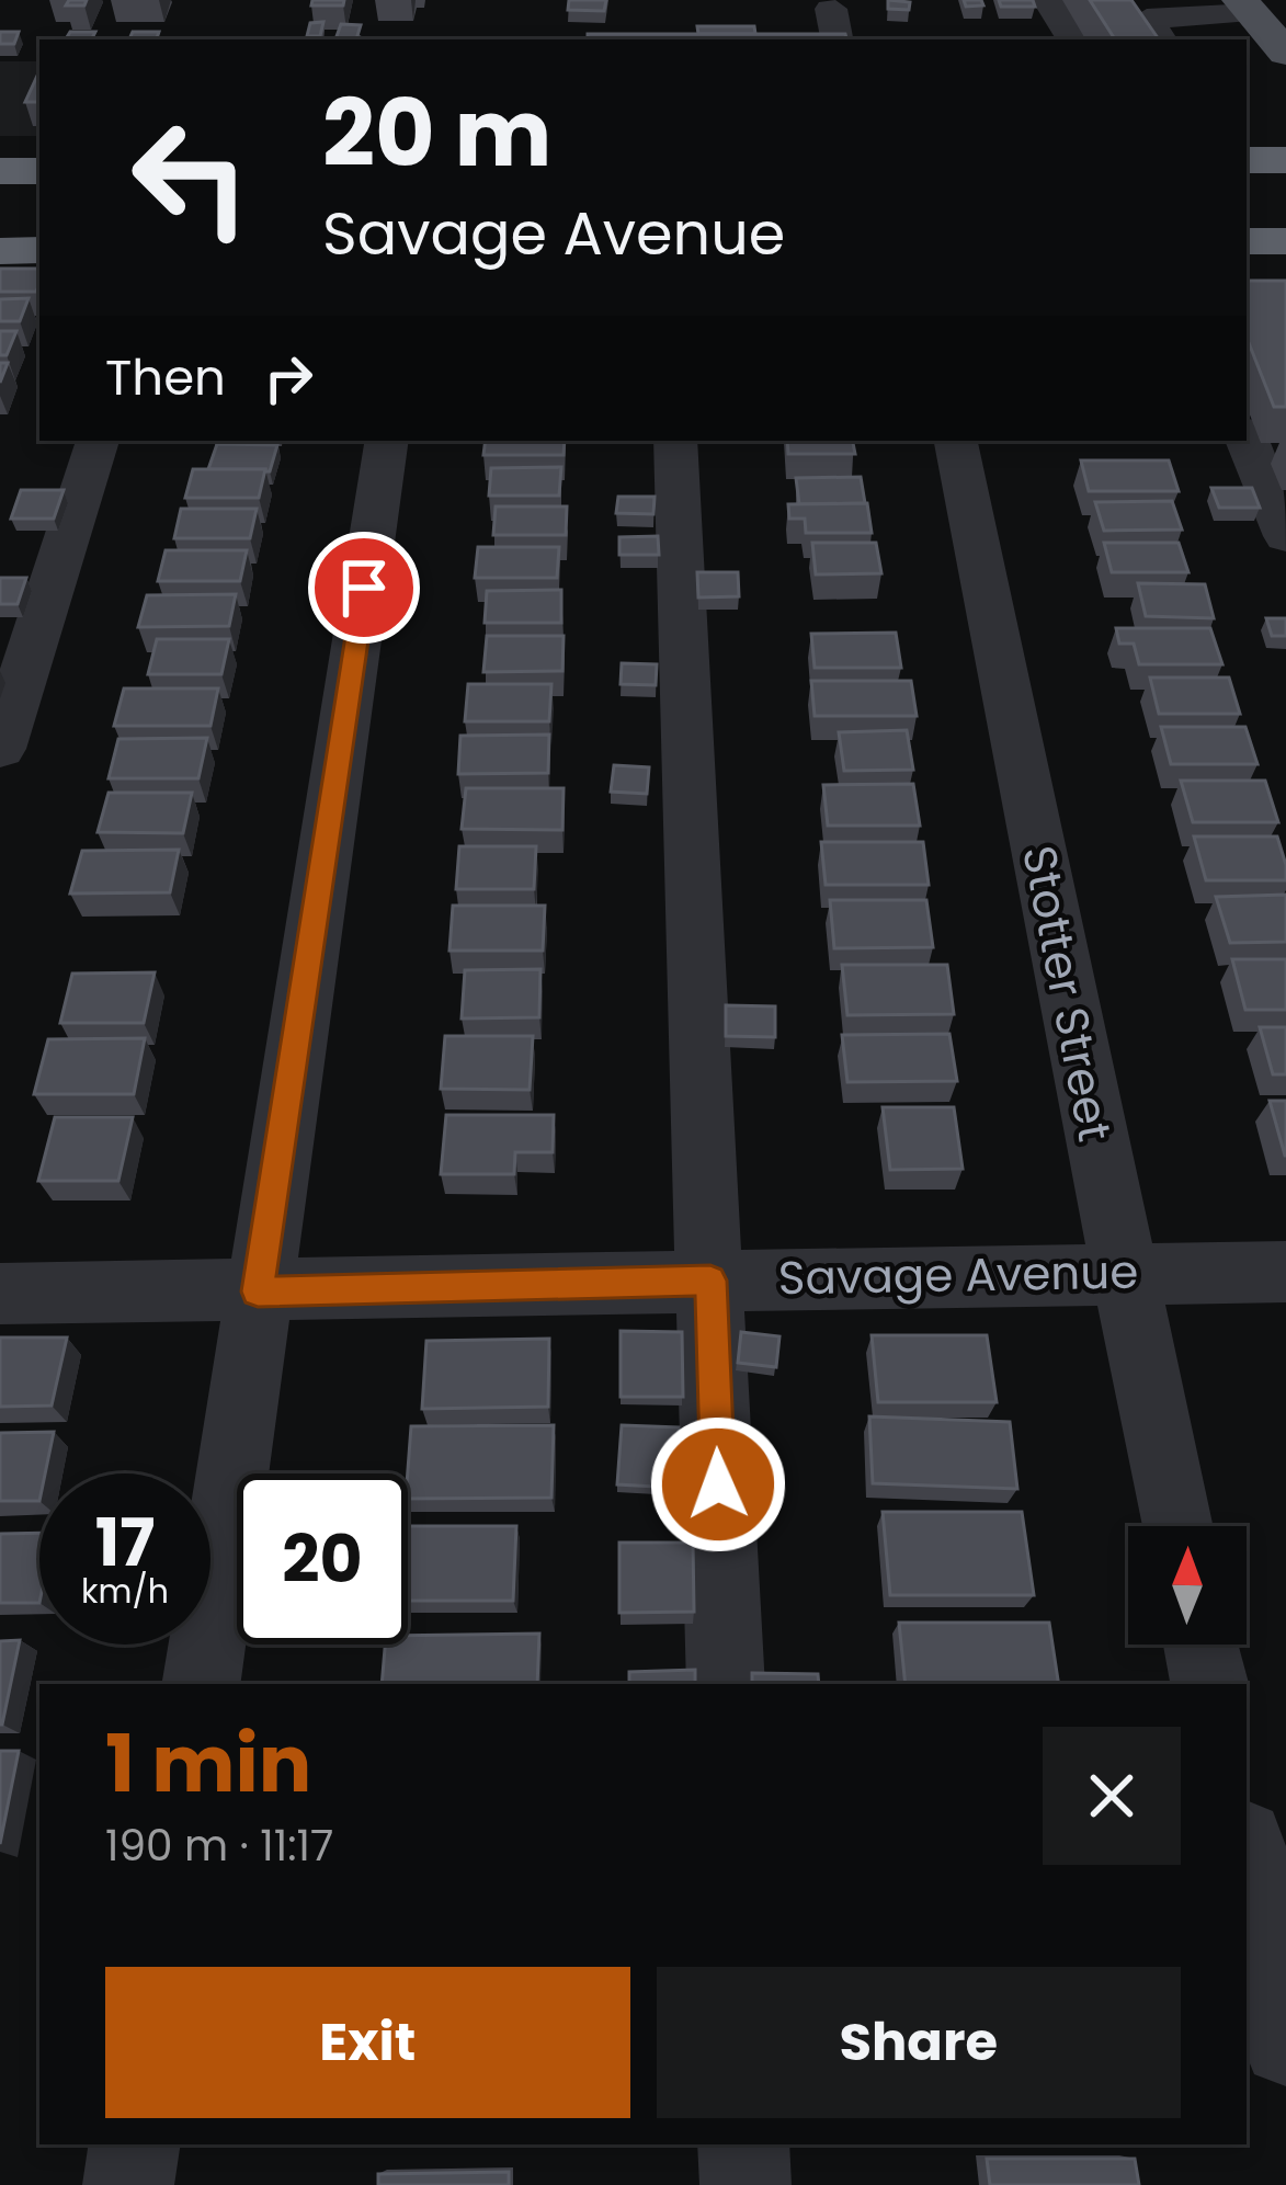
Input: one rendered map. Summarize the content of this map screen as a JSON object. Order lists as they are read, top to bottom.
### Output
{
  "streets": {
    "street": ["Stotter Street", "Savage Avenue"]
  },
  "crossings": [
    ["Stotter Street", "Savage Avenue"]
  ],
  "north": "top",
  "page": {
    "turn": ["20 m", "Savage Avenue"],
    "then": "Then",
    "speed": "17 km/h",
    "limit": "20",
    "heading": ["1 min", "190 m · 11:17"],
    "buttons": ["Exit", "Share"]
  }
}
